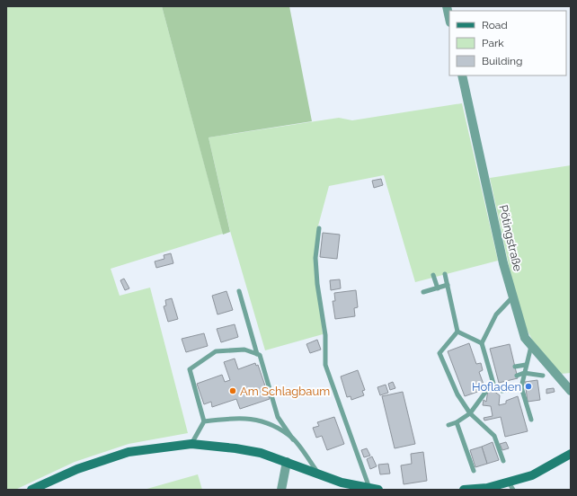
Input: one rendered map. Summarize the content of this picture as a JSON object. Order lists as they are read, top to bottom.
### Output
{
  "streets": {
    "street": ["Pötingstraße"]
  },
  "places": ["Hofladen", "Am Schlagbaum"],
  "legend": ["Road", "Park", "Building"]
}
